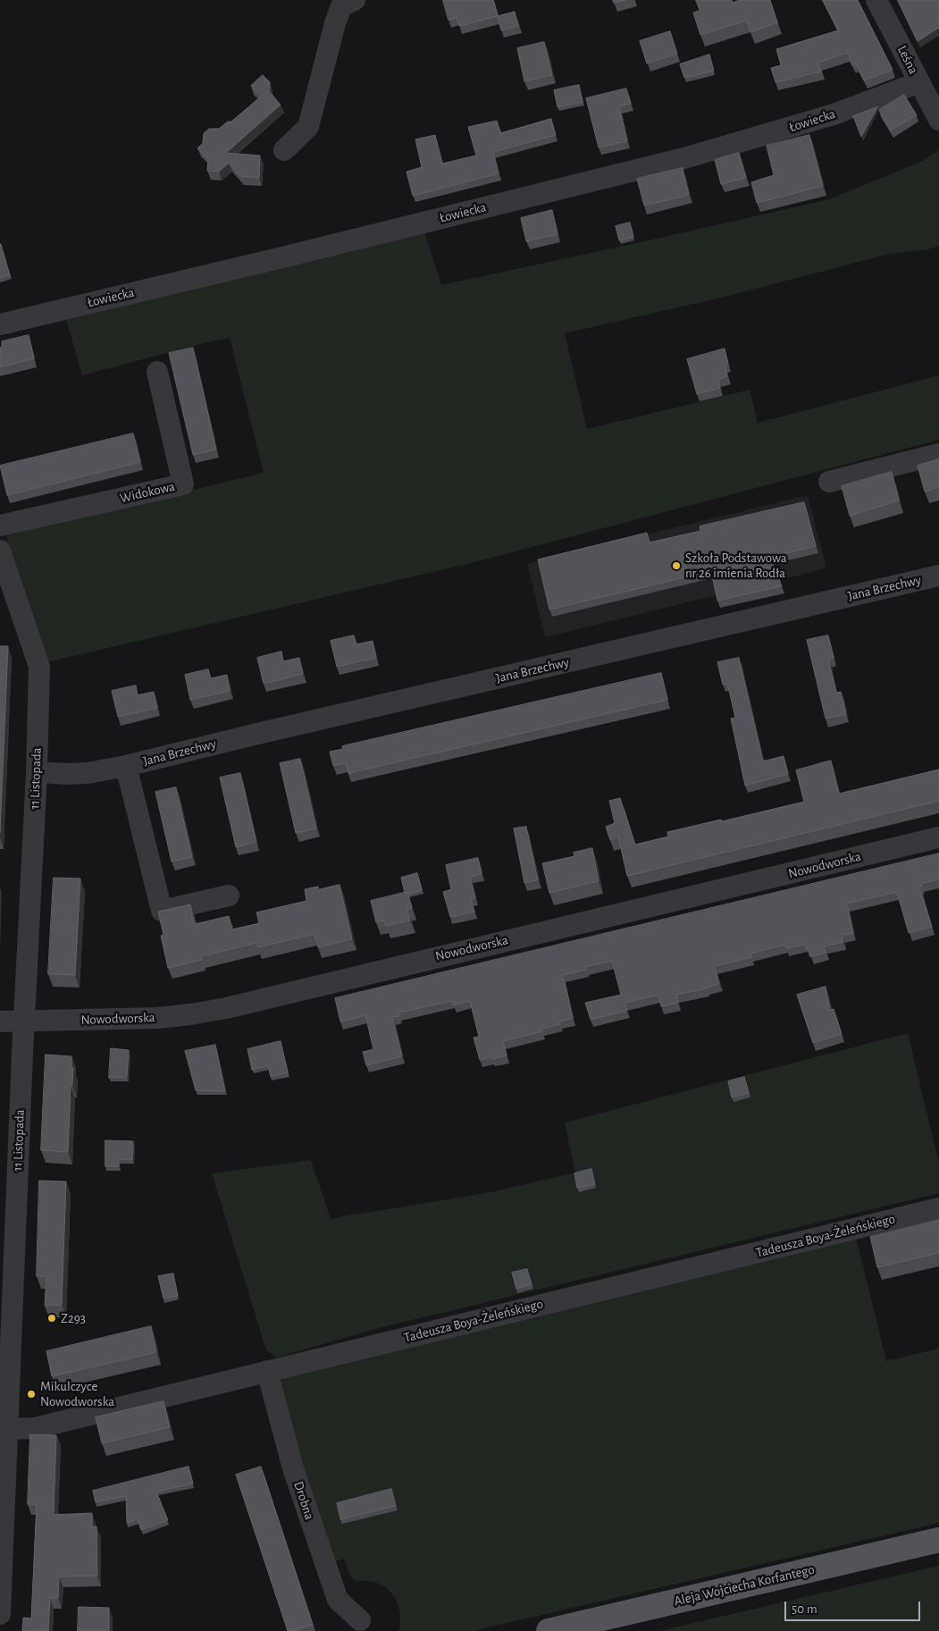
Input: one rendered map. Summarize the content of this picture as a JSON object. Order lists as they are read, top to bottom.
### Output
{
  "streets": {
    "main road": ["Aleja Wojciecha Korfantego"],
    "street": [
      "Leśna",
      "Łowiecka",
      "Widokowa",
      "Jana Brzechwy",
      "11 Listopada",
      "Nowodworska",
      "Tadeusza Boya-Żeleńskiego",
      "Drobna"
    ]
  },
  "crossings": [
    ["Leśna", "Łowiecka"],
    ["Jana Brzechwy", "11 Listopada"],
    ["11 Listopada", "Nowodworska"],
    ["11 Listopada", "Tadeusza Boya-Żeleńskiego"],
    ["Tadeusza Boya-Żeleńskiego", "Drobna"]
  ],
  "places": ["Szkoła Podstawowa nr 26 imienia Rodła", "Z293", "Mikulczyce Nowodworska"],
  "scale_bar": "50 m"
}
